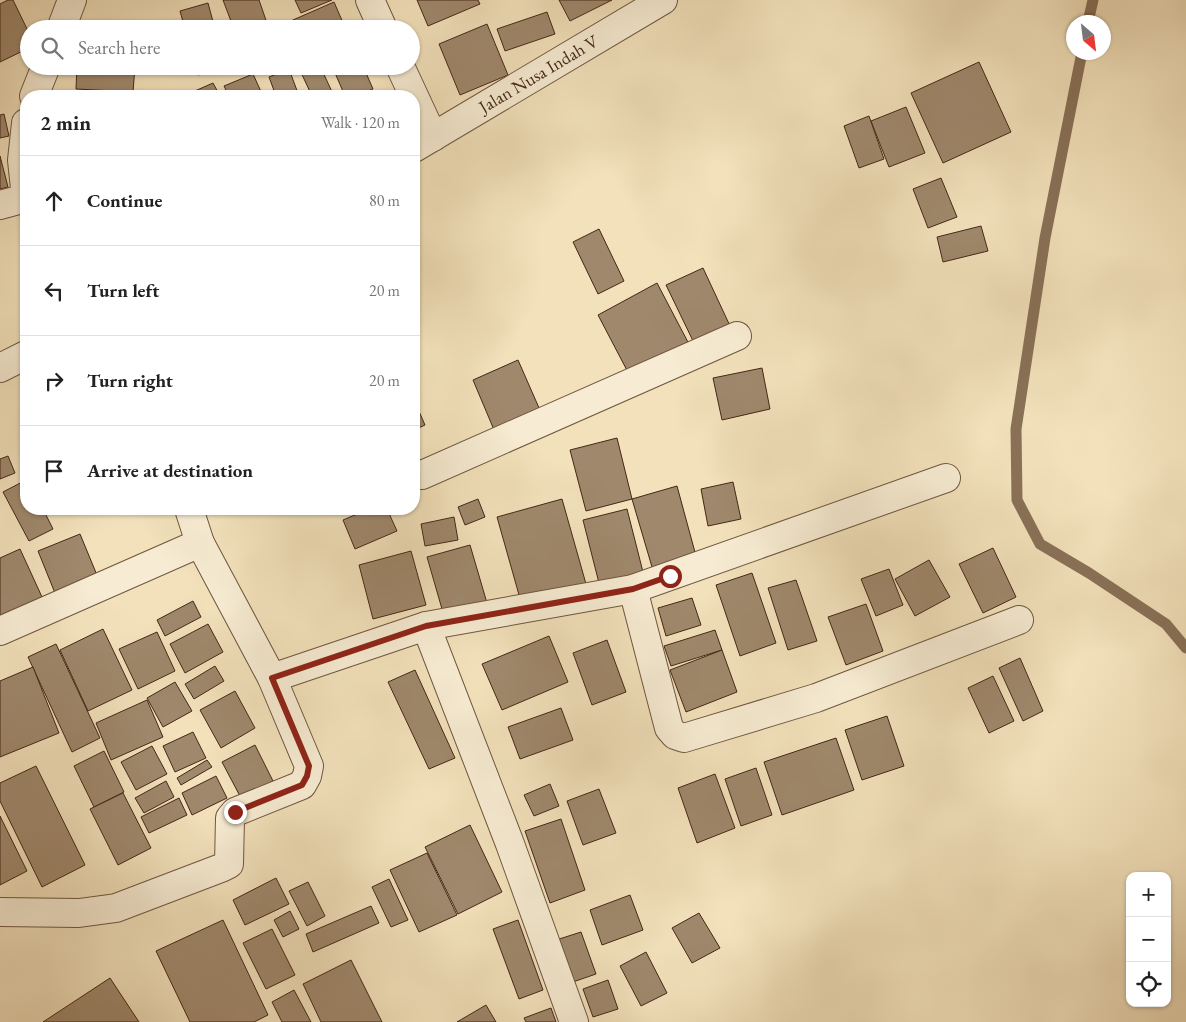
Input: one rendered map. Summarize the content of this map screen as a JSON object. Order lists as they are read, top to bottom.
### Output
{
  "streets": {
    "street": ["Jalan Nusa Indah V"]
  },
  "north": "bottom right",
  "page": {
    "search": "Search here",
    "heading": ["2 min", "Walk · 120 m"],
    "list": [
      ["Continue", "80 m"],
      ["Turn left", "20 m"],
      ["Turn right", "20 m"],
      "Arrive at destination"
    ],
    "map_buttons": ["+", "−"]
  }
}
